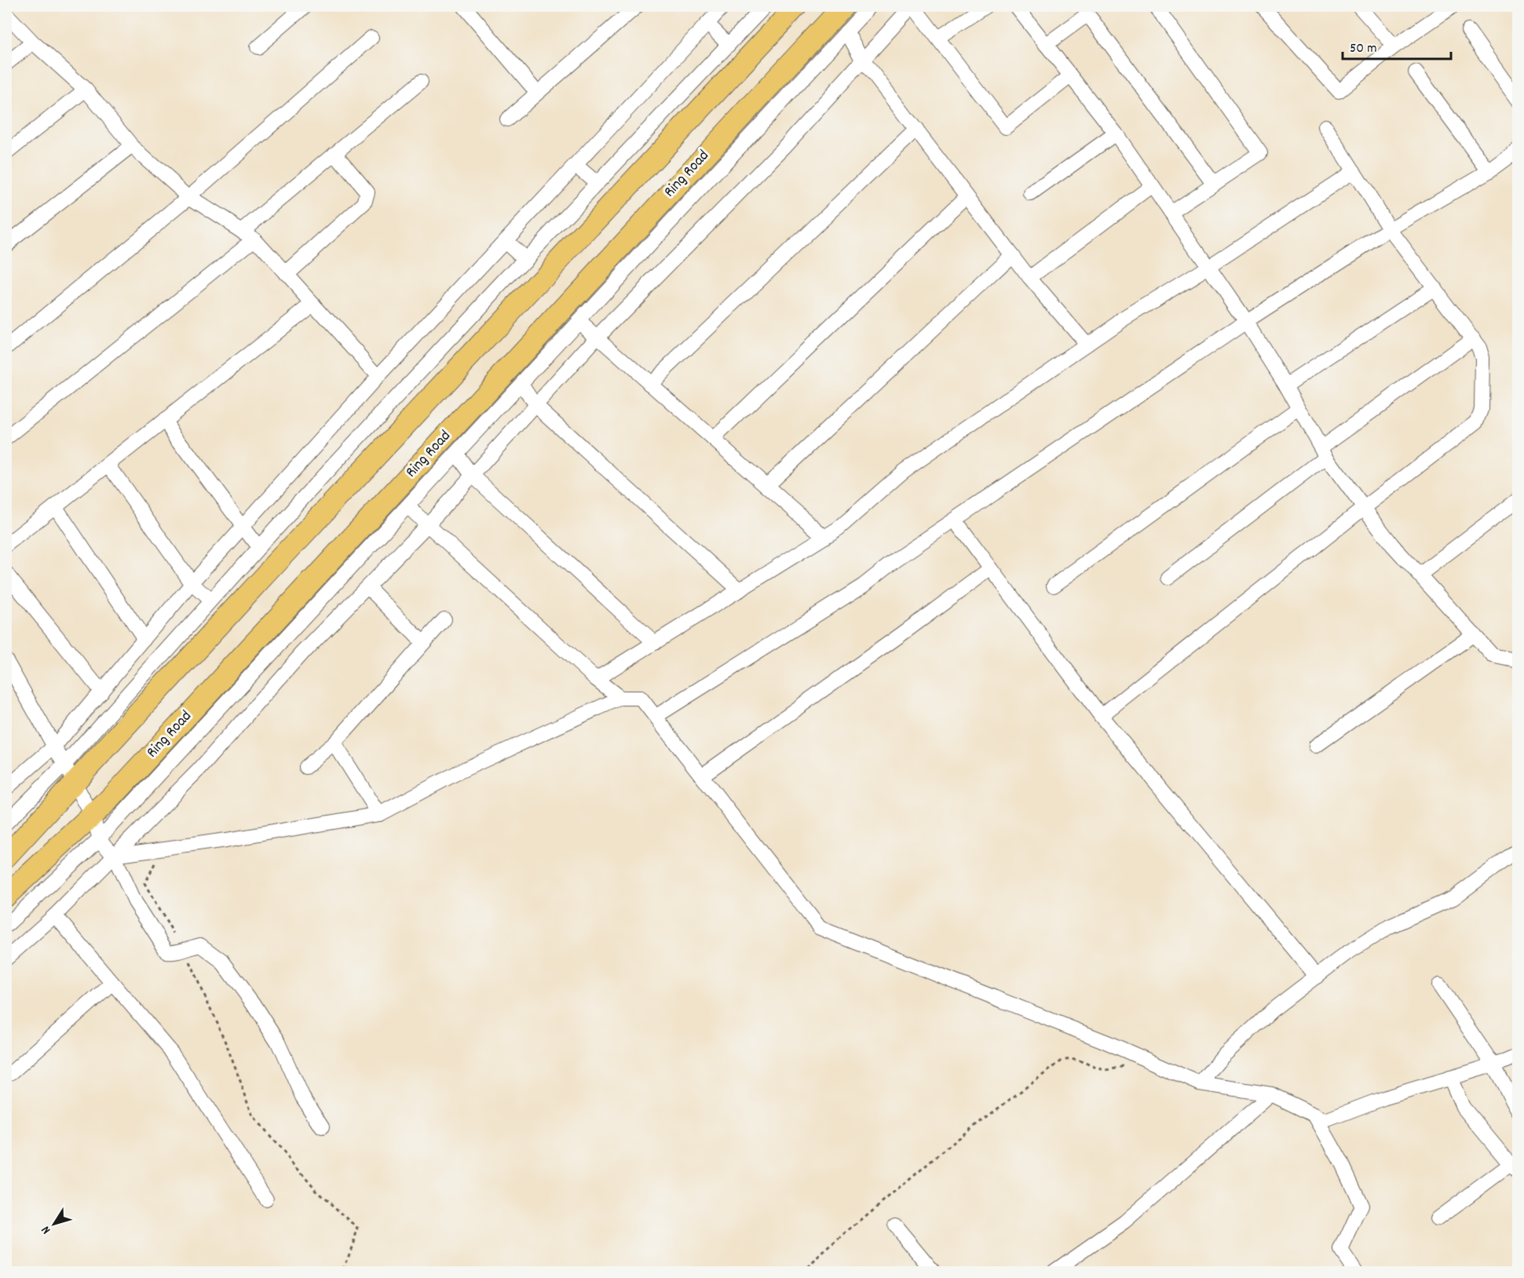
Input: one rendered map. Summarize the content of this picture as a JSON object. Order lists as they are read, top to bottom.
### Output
{
  "streets": {
    "highway": ["Ring Road"]
  },
  "scale_bar": "50 m",
  "north": "bottom left"
}
